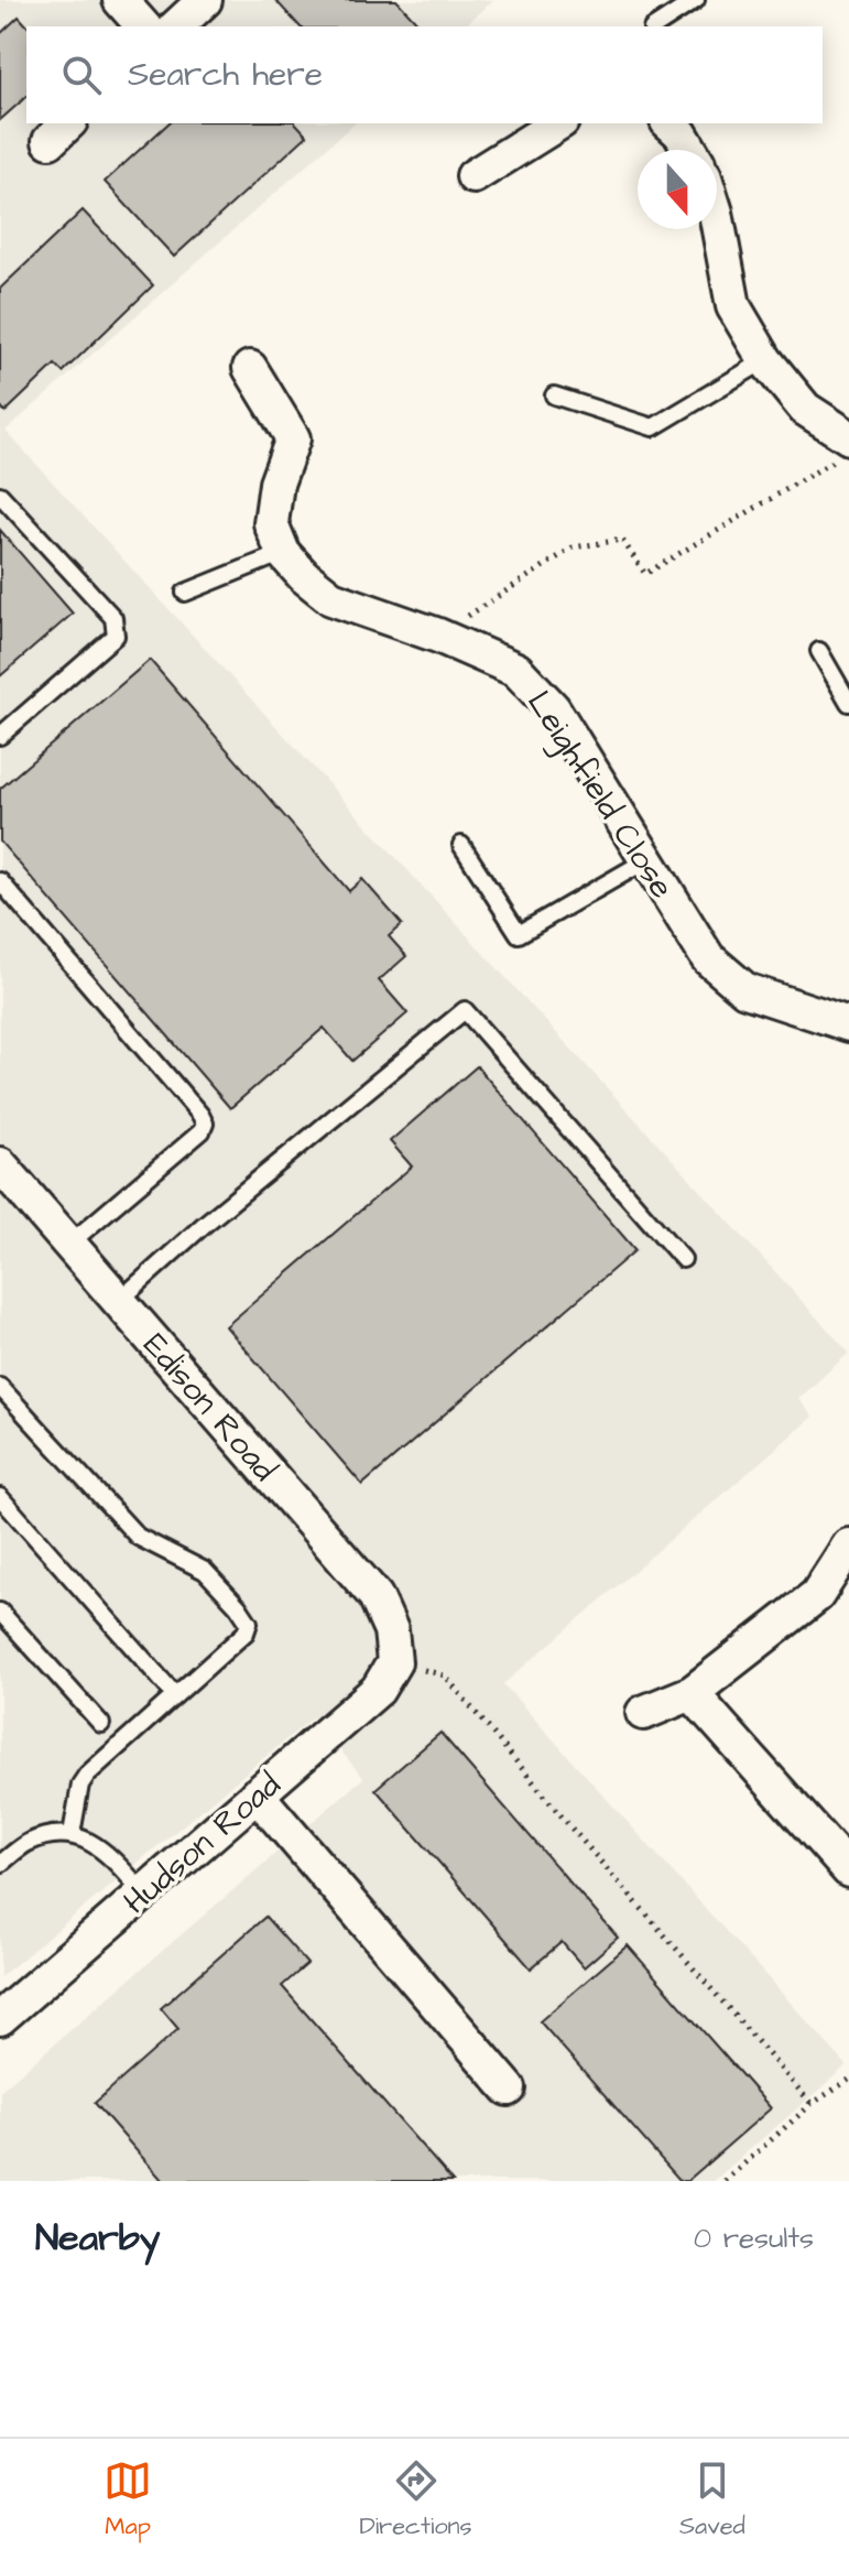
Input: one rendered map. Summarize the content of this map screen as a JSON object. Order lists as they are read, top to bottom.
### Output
{
  "streets": {
    "street": ["Leighfield Close", "Edison Road", "Hudson Road"]
  },
  "crossings": [
    ["Edison Road", "Hudson Road"]
  ],
  "north": "bottom",
  "page": {
    "search": "Search here",
    "heading": ["Nearby", "0 results"],
    "nav": ["Map", "Directions", "Saved"]
  }
}
